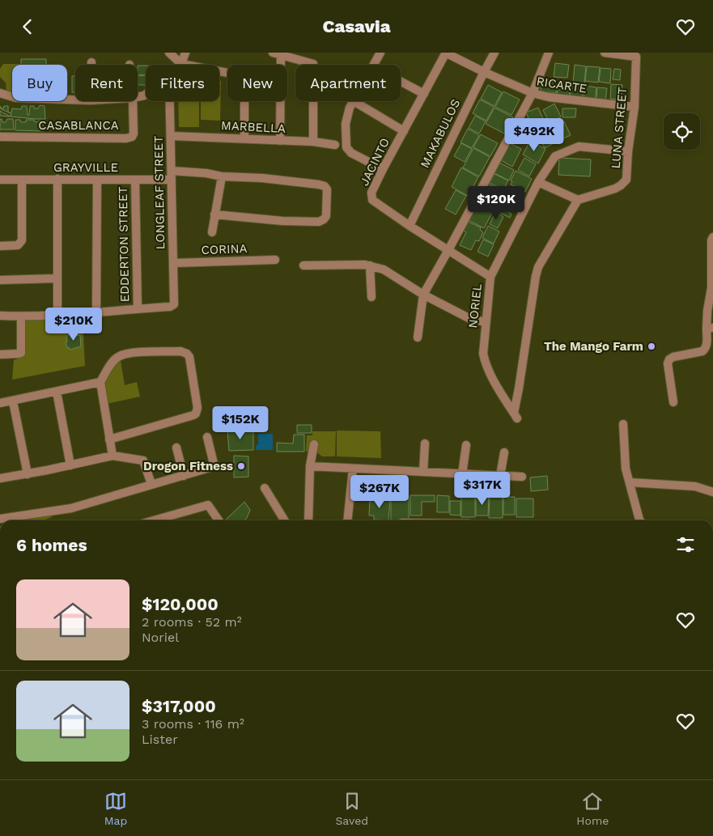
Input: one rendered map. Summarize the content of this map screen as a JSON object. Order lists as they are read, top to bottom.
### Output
{
  "streets": {
    "street": [
      "RICARTE",
      "CASABLANCA",
      "MARBELLA",
      "LUNA STREET",
      "MAKABULOS",
      "JACINTO",
      "GRAYVILLE",
      "LONGLEAF STREET",
      "EDDERTON STREET",
      "CORINA",
      "NORIEL"
    ]
  },
  "crossings": [
    ["RICARTE", "LUNA STREET"],
    ["RICARTE", "MAKABULOS"],
    ["RICARTE", "JACINTO"],
    ["MARBELLA", "LONGLEAF STREET"],
    ["LUNA STREET", "NORIEL"],
    ["MAKABULOS", "JACINTO"],
    ["JACINTO", "NORIEL"],
    ["GRAYVILLE", "LONGLEAF STREET"],
    ["GRAYVILLE", "EDDERTON STREET"],
    ["LONGLEAF STREET", "EDDERTON STREET"],
    ["LONGLEAF STREET", "CORINA"]
  ],
  "places": ["The Mango Farm", "Drogon Fitness"],
  "page": {
    "header": "Casavia",
    "chip": [
      "Buy",
      "Rent",
      "Filters",
      "New",
      "Apartment"
    ],
    "price": [
      "$492K",
      "$120K",
      "$210K",
      "$152K",
      "$317K",
      "$267K"
    ],
    "heading": "6 homes",
    "list": [
      {
        "name": "$120,000",
        "note": "2 rooms · 52 m² · Noriel"
      },
      {
        "name": "$317,000",
        "note": "3 rooms · 116 m² · Lister"
      }
    ],
    "tabs": ["Map", "Saved", "Home"]
  }
}
